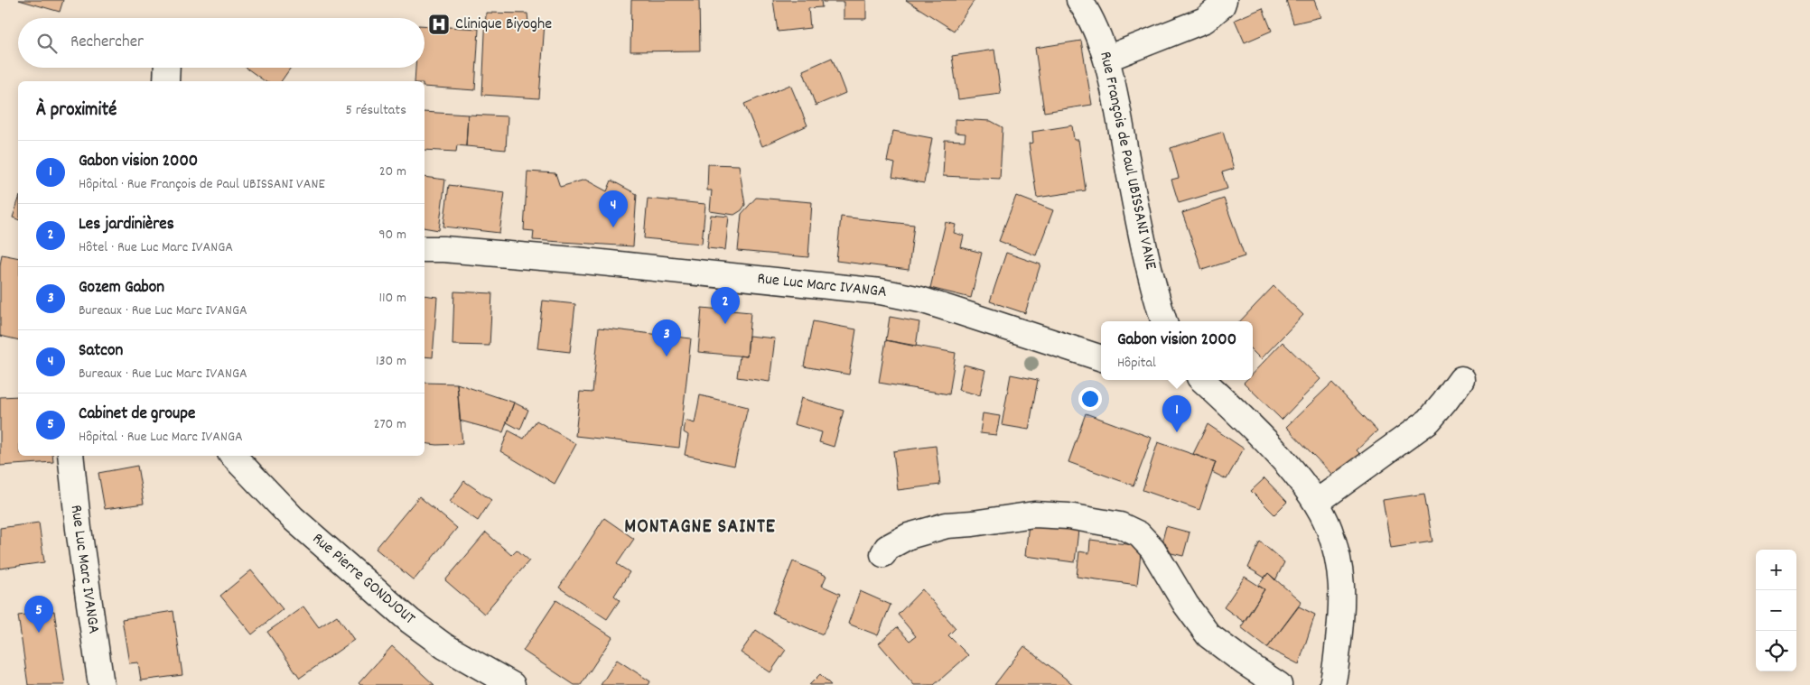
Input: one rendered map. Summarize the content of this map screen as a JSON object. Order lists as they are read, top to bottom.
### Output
{
  "streets": {
    "street": ["Rue François de Paul UBISSANI VANE", "Rue Luc Marc IVANGA", "Rue Pierre GONDJOUT"]
  },
  "districts": ["MONTAGNE SAINTE"],
  "places": {
    "hospital": ["Clinique Biyoghe"]
  },
  "page": {
    "search": "Rechercher",
    "heading": ["À proximité", "5 résultats"],
    "list": [
      {
        "mark": "1",
        "name": "Gabon vision 2000",
        "note": "Hôpital · Rue François de Paul UBISSANI VANE",
        "value": "20 m"
      },
      {
        "mark": "2",
        "name": "Les jardinières",
        "note": "Hôtel · Rue Luc Marc IVANGA",
        "value": "90 m"
      },
      {
        "mark": "3",
        "name": "Gozem Gabon",
        "note": "Bureaux · Rue Luc Marc IVANGA",
        "value": "110 m"
      },
      {
        "mark": "4",
        "name": "Satcon",
        "note": "Bureaux · Rue Luc Marc IVANGA",
        "value": "130 m"
      },
      {
        "mark": "5",
        "name": "Cabinet de groupe",
        "note": "Hôpital · Rue Luc Marc IVANGA",
        "value": "270 m"
      }
    ],
    "pins": [
      "4",
      "2",
      "3",
      "1",
      "5"
    ],
    "popup": ["Gabon vision 2000", "Hôpital"],
    "map_buttons": ["+", "−"]
  }
}
